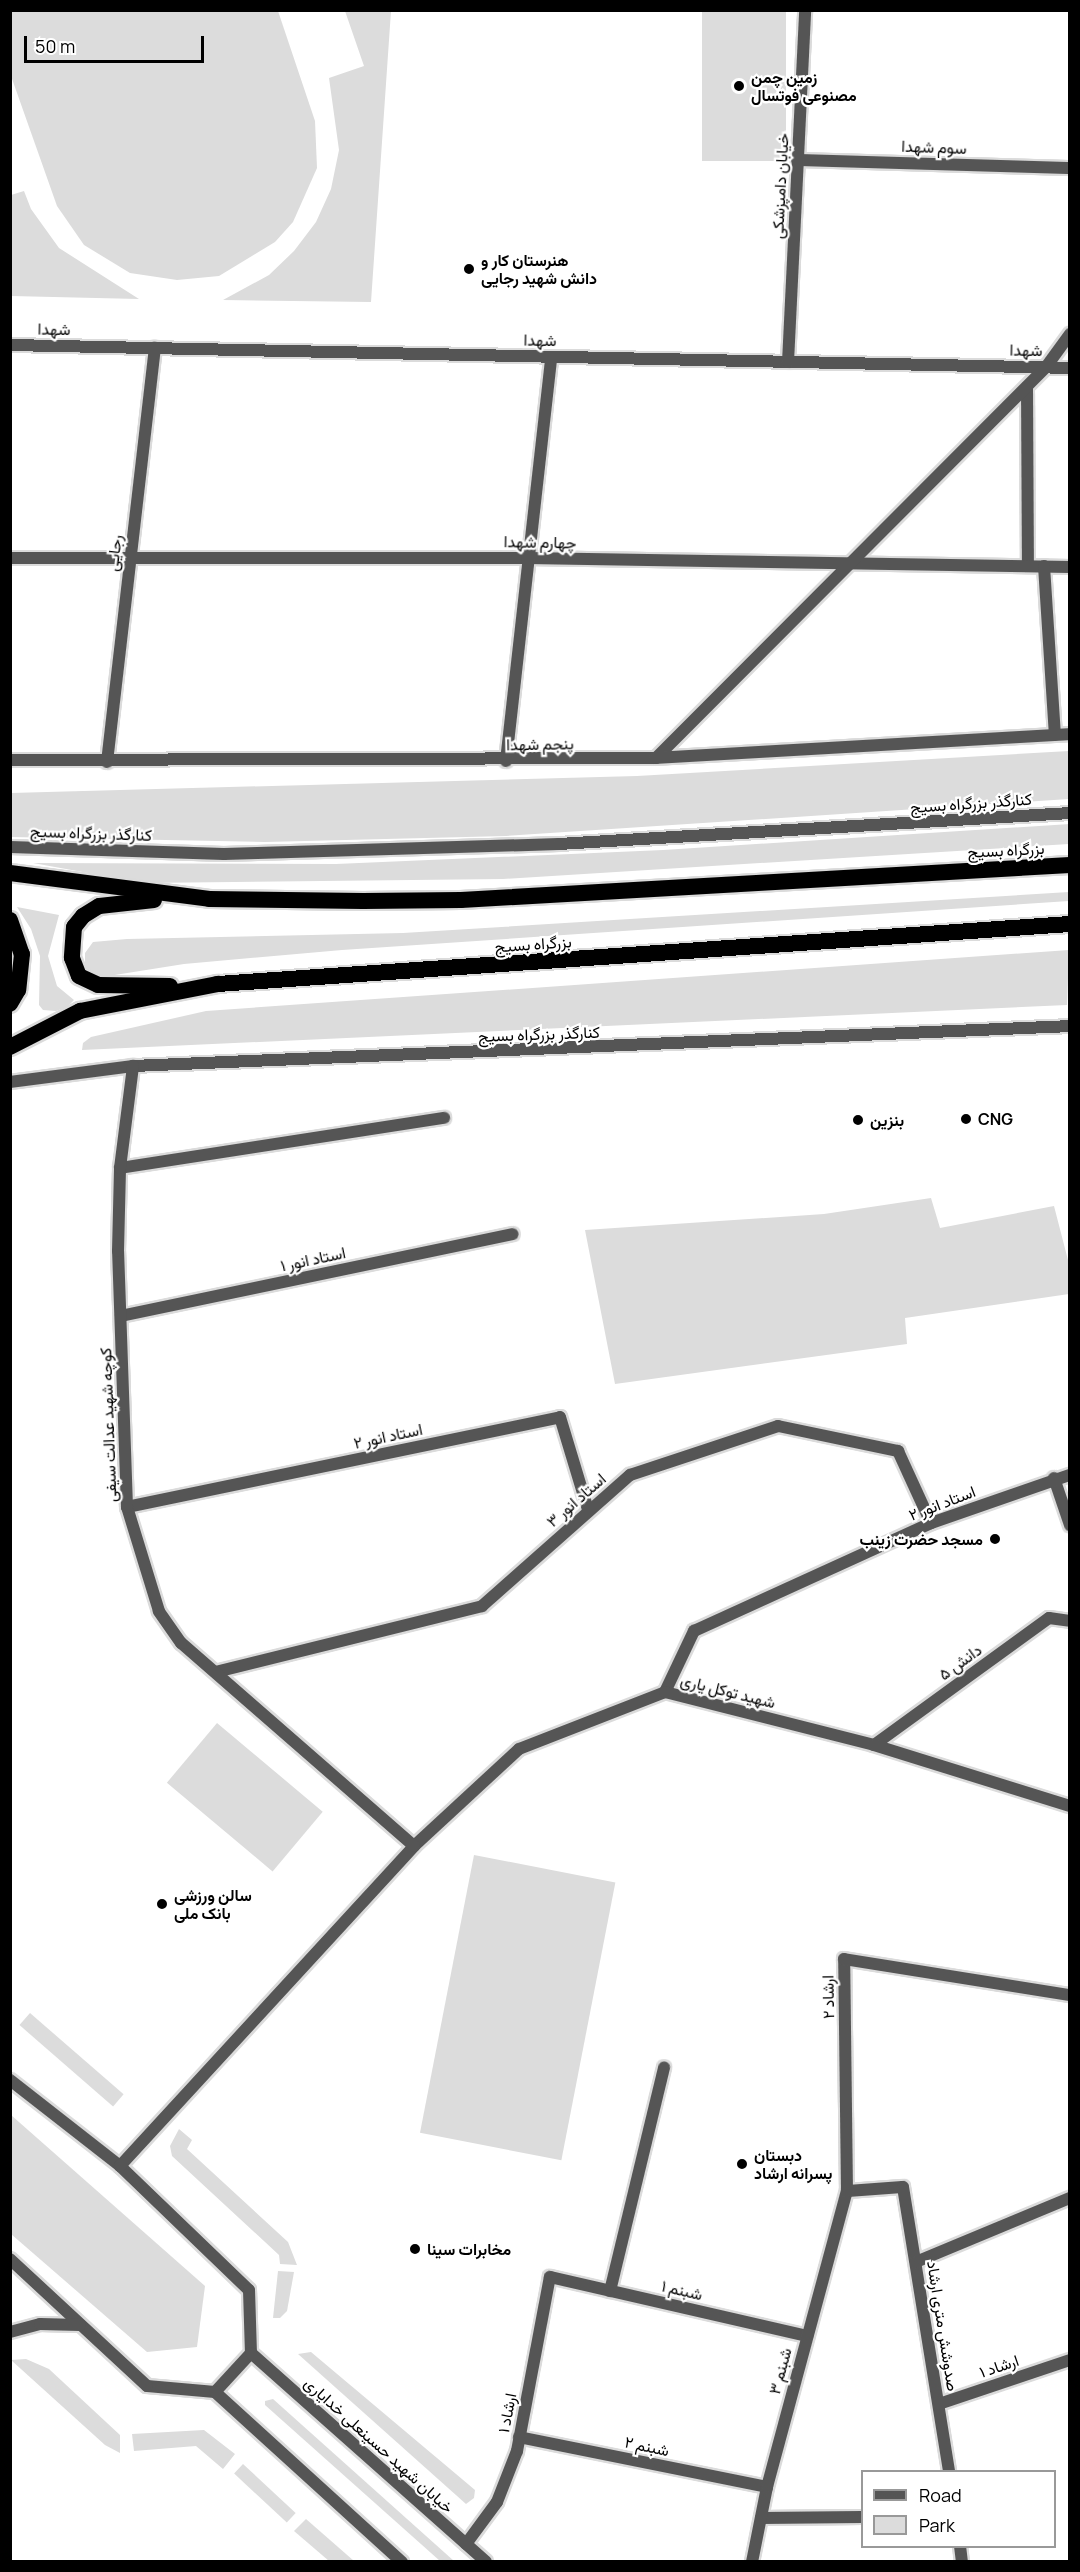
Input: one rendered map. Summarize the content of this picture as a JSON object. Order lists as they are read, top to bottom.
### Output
{
  "streets": {
    "highway": ["بزرگراه بسیج"],
    "street": [
      "سوم شهدا",
      "خیابان دامپزشکی",
      "شهدا",
      "چهارم شهدا",
      "رجایی",
      "پنجم شهدا",
      "کنارگذر بزرگراه بسیج",
      "استاد انور ۱",
      "کوچه شهید عدالت سیفی",
      "استاد انور ۲",
      "استاد انور ۳",
      "دانش ۵",
      "شهید توکل یاری",
      "ارشاد ۲",
      "شبنم ۱",
      "صدوشش متری ارشاد",
      "ارشاد ۱",
      "شبنم ۳",
      "خیابان شهید حسینعلی خدایاری",
      "شبنم ۲"
    ]
  },
  "crossings": [
    ["سوم شهدا", "خیابان دامپزشکی"],
    ["خیابان دامپزشکی", "شهدا"],
    ["شهدا", "رجایی"],
    ["چهارم شهدا", "رجایی"],
    ["رجایی", "پنجم شهدا"],
    ["کنارگذر بزرگراه بسیج", "کوچه شهید عدالت سیفی"],
    ["استاد انور ۱", "کوچه شهید عدالت سیفی"],
    ["کوچه شهید عدالت سیفی", "استاد انور ۲"],
    ["کوچه شهید عدالت سیفی", "استاد انور ۳"],
    ["کوچه شهید عدالت سیفی", "شهید توکل یاری"],
    ["استاد انور ۲", "استاد انور ۳"],
    ["استاد انور ۲", "شهید توکل یاری"],
    ["دانش ۵", "شهید توکل یاری"],
    ["ارشاد ۲", "صدوشش متری ارشاد"],
    ["ارشاد ۲", "شبنم ۳"],
    ["شبنم ۱", "ارشاد ۱"],
    ["شبنم ۱", "شبنم ۳"],
    ["صدوشش متری ارشاد", "ارشاد ۱"],
    ["صدوشش متری ارشاد", "شبنم ۳"],
    ["ارشاد ۱", "خیابان شهید حسینعلی خدایاری"],
    ["ارشاد ۱", "شبنم ۲"],
    ["شبنم ۳", "شبنم ۲"]
  ],
  "places": [
    "زمین چمن مصنوعی فوتسال",
    "هنرستان کار و دانش شهید رجایی",
    "CNG",
    "بنزین",
    "مسجد حضرت زینب",
    "سالن ورزشی بانک ملی",
    "دبستان پسرانه ارشاد",
    "مخابرات سینا"
  ],
  "legend": ["Road", "Park"],
  "scale_bar": "50 m"
}
